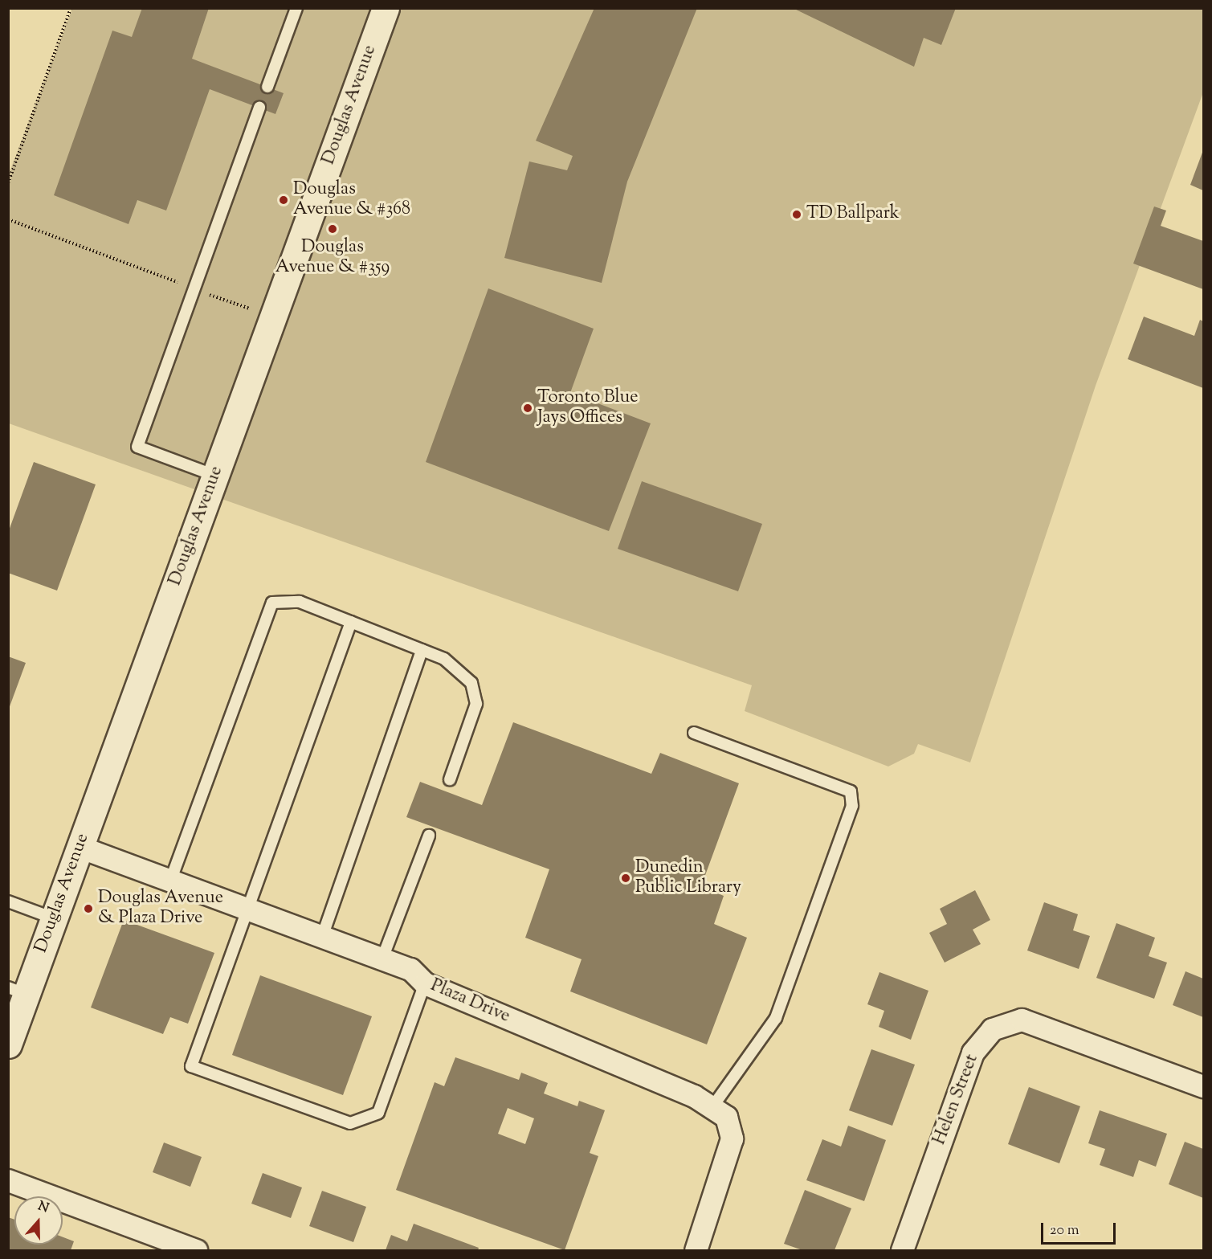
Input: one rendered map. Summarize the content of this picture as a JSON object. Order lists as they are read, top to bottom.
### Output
{
  "streets": {
    "street": ["Douglas Avenue", "Plaza Drive", "Helen Street"]
  },
  "crossings": [
    ["Douglas Avenue", "Plaza Drive"]
  ],
  "places": [
    "Douglas Avenue & #368",
    "TD Ballpark",
    "Douglas Avenue & #359",
    "Toronto Blue Jays Offices",
    "Dunedin Public Library",
    "Douglas Avenue & Plaza Drive"
  ],
  "scale_bar": "20 m",
  "north": "top"
}
